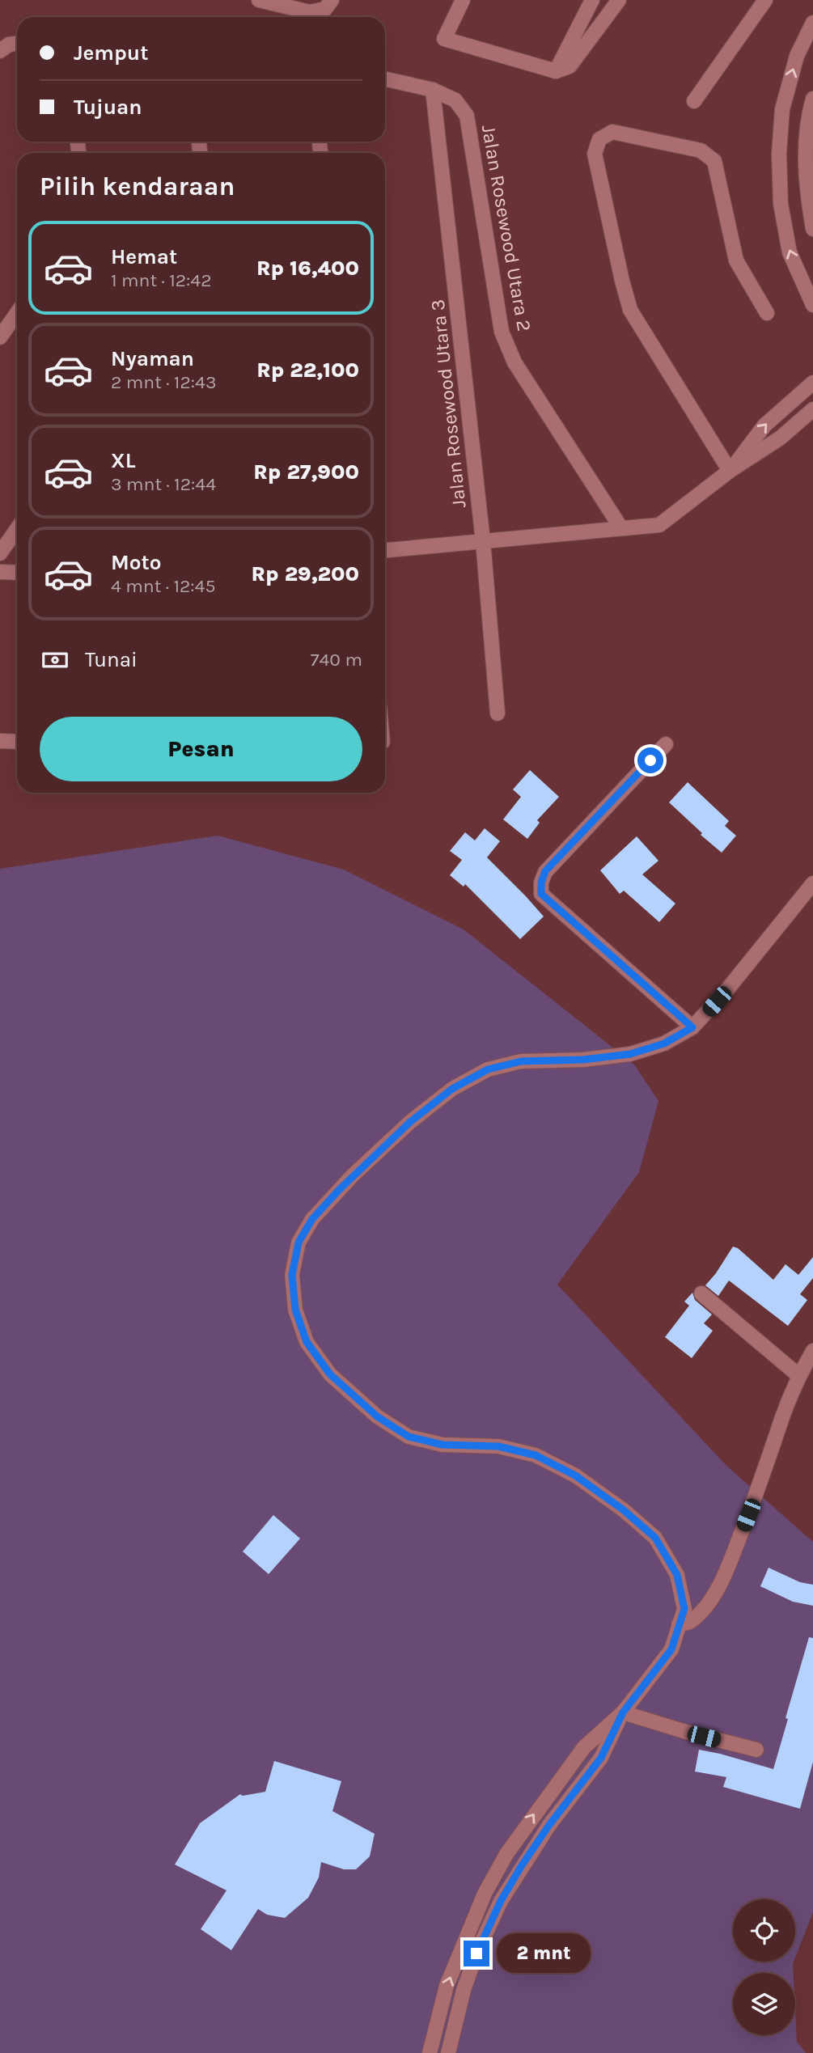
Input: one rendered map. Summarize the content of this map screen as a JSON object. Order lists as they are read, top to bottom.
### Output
{
  "streets": {
    "street": ["Jalan Rosewood Utara 2", "Jalan Rosewood Utara 3"]
  },
  "crossings": [
    ["Jalan Rosewood Utara 2", "Jalan Rosewood Utara 3"]
  ],
  "page": {
    "banner": ["Jemput", "Tujuan"],
    "heading": "Pilih kendaraan",
    "list": [
      {
        "name": "Hemat",
        "note": "1 mnt · 12:42",
        "value": "Rp 16,400"
      },
      {
        "name": "Nyaman",
        "note": "2 mnt · 12:43",
        "value": "Rp 22,100"
      },
      {
        "name": "XL",
        "note": "3 mnt · 12:44",
        "value": "Rp 27,900"
      },
      {
        "name": "Moto",
        "note": "4 mnt · 12:45",
        "value": "Rp 29,200"
      }
    ],
    "pay": ["Tunai", "740 m"],
    "buttons": "Pesan",
    "bubble": "2 mnt"
  }
}
